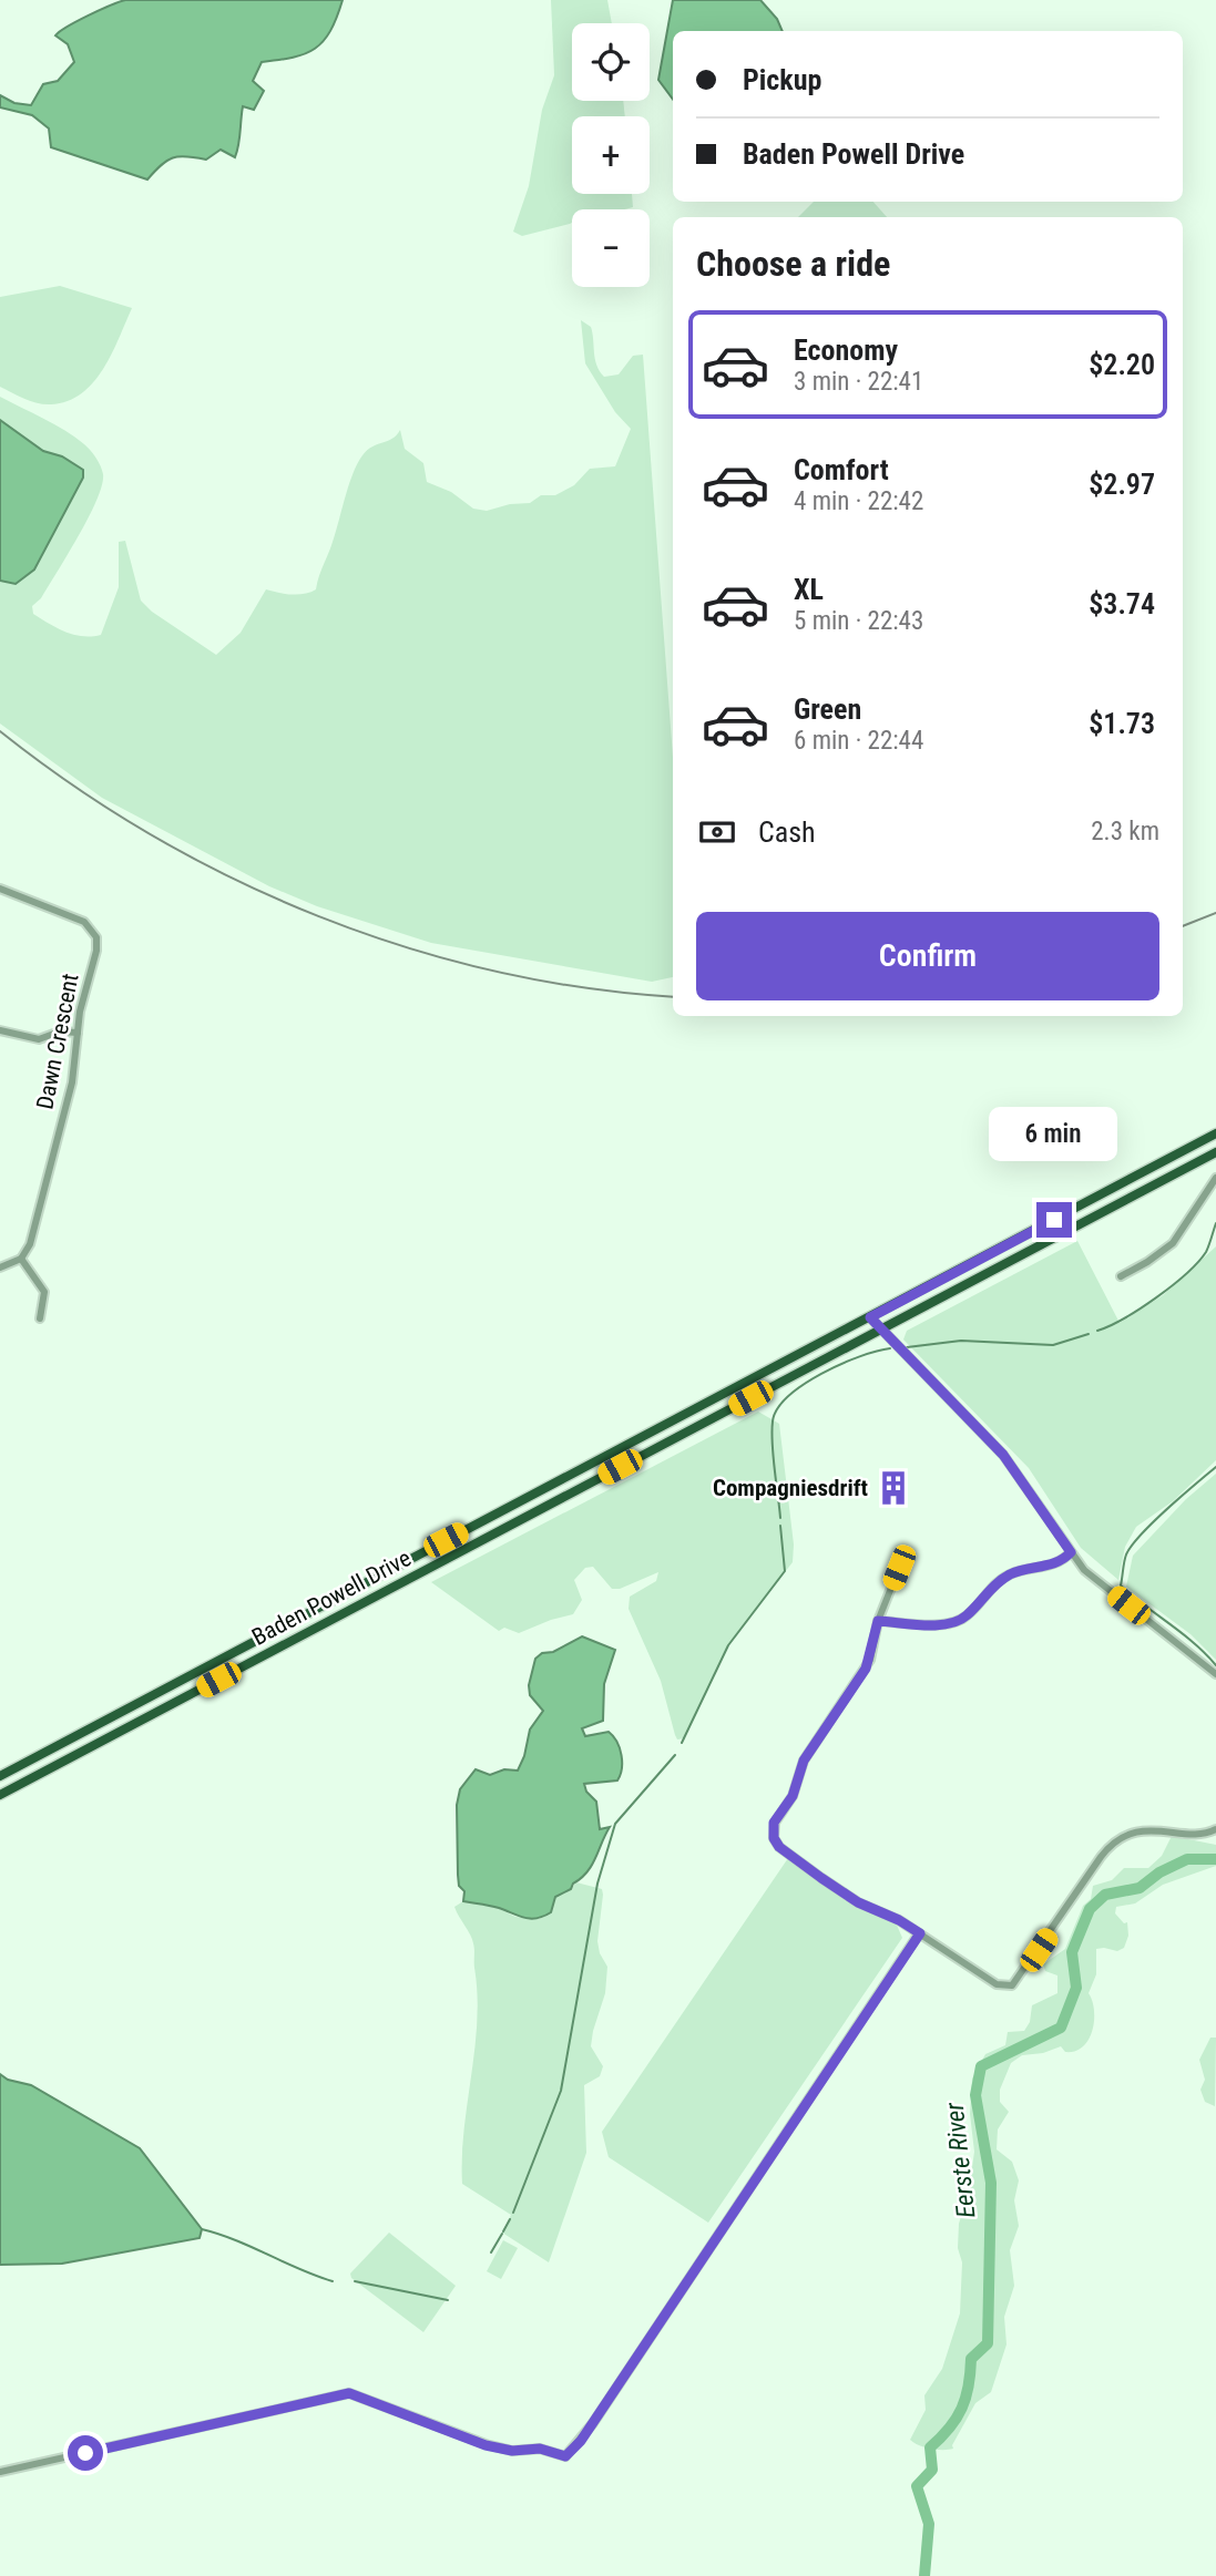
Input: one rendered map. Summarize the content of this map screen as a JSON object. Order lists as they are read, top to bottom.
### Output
{
  "streets": {
    "main road": ["Baden Powell Drive"],
    "street": ["Dawn Crescent"]
  },
  "water": ["Eerste River"],
  "places": {
    "building": ["Compagniesdrift"]
  },
  "page": {
    "map_buttons": ["+", "−"],
    "banner": ["Pickup", "Baden Powell Drive"],
    "heading": "Choose a ride",
    "list": [
      {
        "name": "Economy",
        "note": "3 min · 22:41",
        "value": "$2.20"
      },
      {
        "name": "Comfort",
        "note": "4 min · 22:42",
        "value": "$2.97"
      },
      {
        "name": "XL",
        "note": "5 min · 22:43",
        "value": "$3.74"
      },
      {
        "name": "Green",
        "note": "6 min · 22:44",
        "value": "$1.73"
      }
    ],
    "pay": ["Cash", "2.3 km"],
    "buttons": "Confirm",
    "bubble": "6 min"
  }
}
